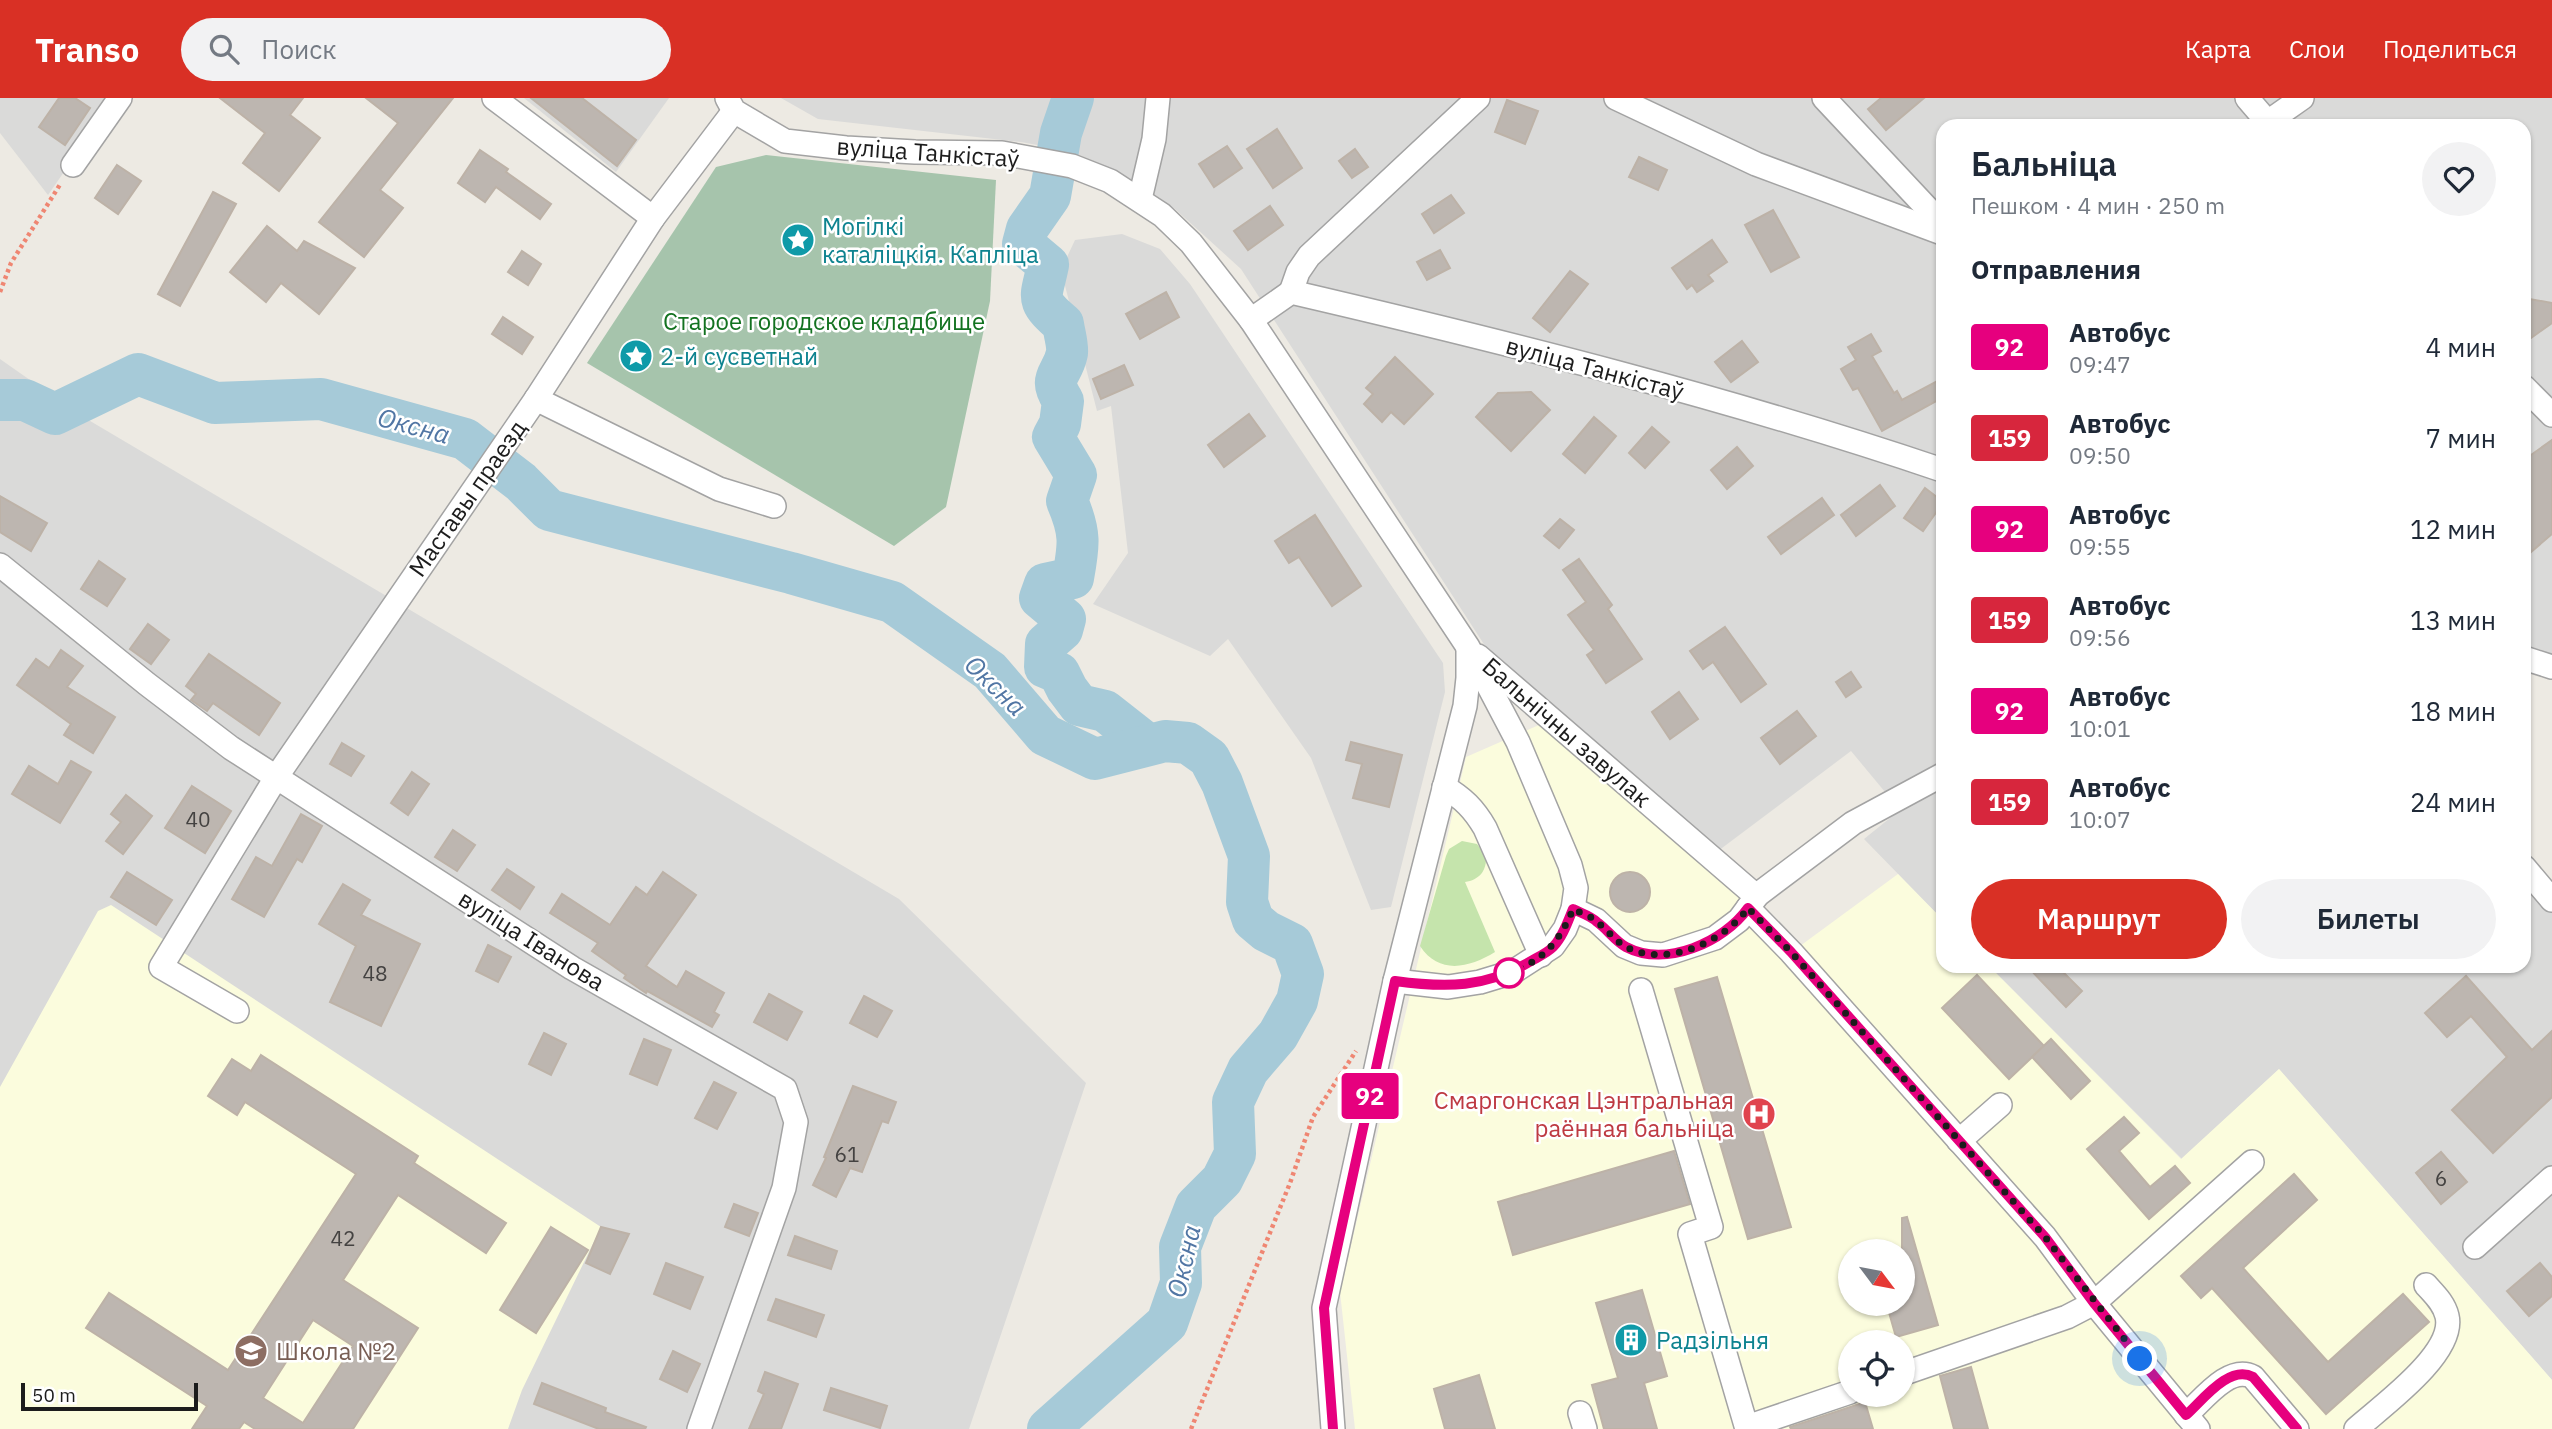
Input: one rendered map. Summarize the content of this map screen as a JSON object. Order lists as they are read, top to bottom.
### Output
{
  "streets": {
    "street": [
      "вуліца Танкістаў",
      "Маставы праезд",
      "Бальнічны завулак",
      "вуліца Іванова"
    ]
  },
  "crossings": [
    ["вуліца Танкістаў", "Маставы праезд"],
    ["вуліца Танкістаў", "Бальнічны завулак"],
    ["Маставы праезд", "вуліца Іванова"]
  ],
  "water": ["Оксна"],
  "parks": ["Старое городское кладбище"],
  "places": {
    "place": ["Могілкі каталіцкія. Капліца", "2-й сусветнай"],
    "hospital": ["Смаргонская Цэнтральная раённая бальніца"],
    "building": ["Радзільня"],
    "school or university": ["Школа №2"]
  },
  "lines": ["bus line 92"],
  "house_numbers": [
    "40",
    "48",
    "61",
    "6",
    "42"
  ],
  "scale_bar": "50 m",
  "north": "bottom right",
  "page": {
    "header": "Transo",
    "search": "Поиск",
    "nav": ["Карта", "Слои", "Поделиться"],
    "on_map": "92",
    "heading": [
      ["Бальніца", "Пешком · 4 мин · 250 m"],
      "Отправления"
    ],
    "list": [
      {
        "mark": "92",
        "name": "Автобус",
        "note": "09:47",
        "value": "4 мин"
      },
      {
        "mark": "159",
        "name": "Автобус",
        "note": "09:50",
        "value": "7 мин"
      },
      {
        "mark": "92",
        "name": "Автобус",
        "note": "09:55",
        "value": "12 мин"
      },
      {
        "mark": "159",
        "name": "Автобус",
        "note": "09:56",
        "value": "13 мин"
      },
      {
        "mark": "92",
        "name": "Автобус",
        "note": "10:01",
        "value": "18 мин"
      },
      {
        "mark": "159",
        "name": "Автобус",
        "note": "10:07",
        "value": "24 мин"
      }
    ],
    "buttons": ["Маршрут", "Билеты"],
    "scale": "50 m"
  }
}
